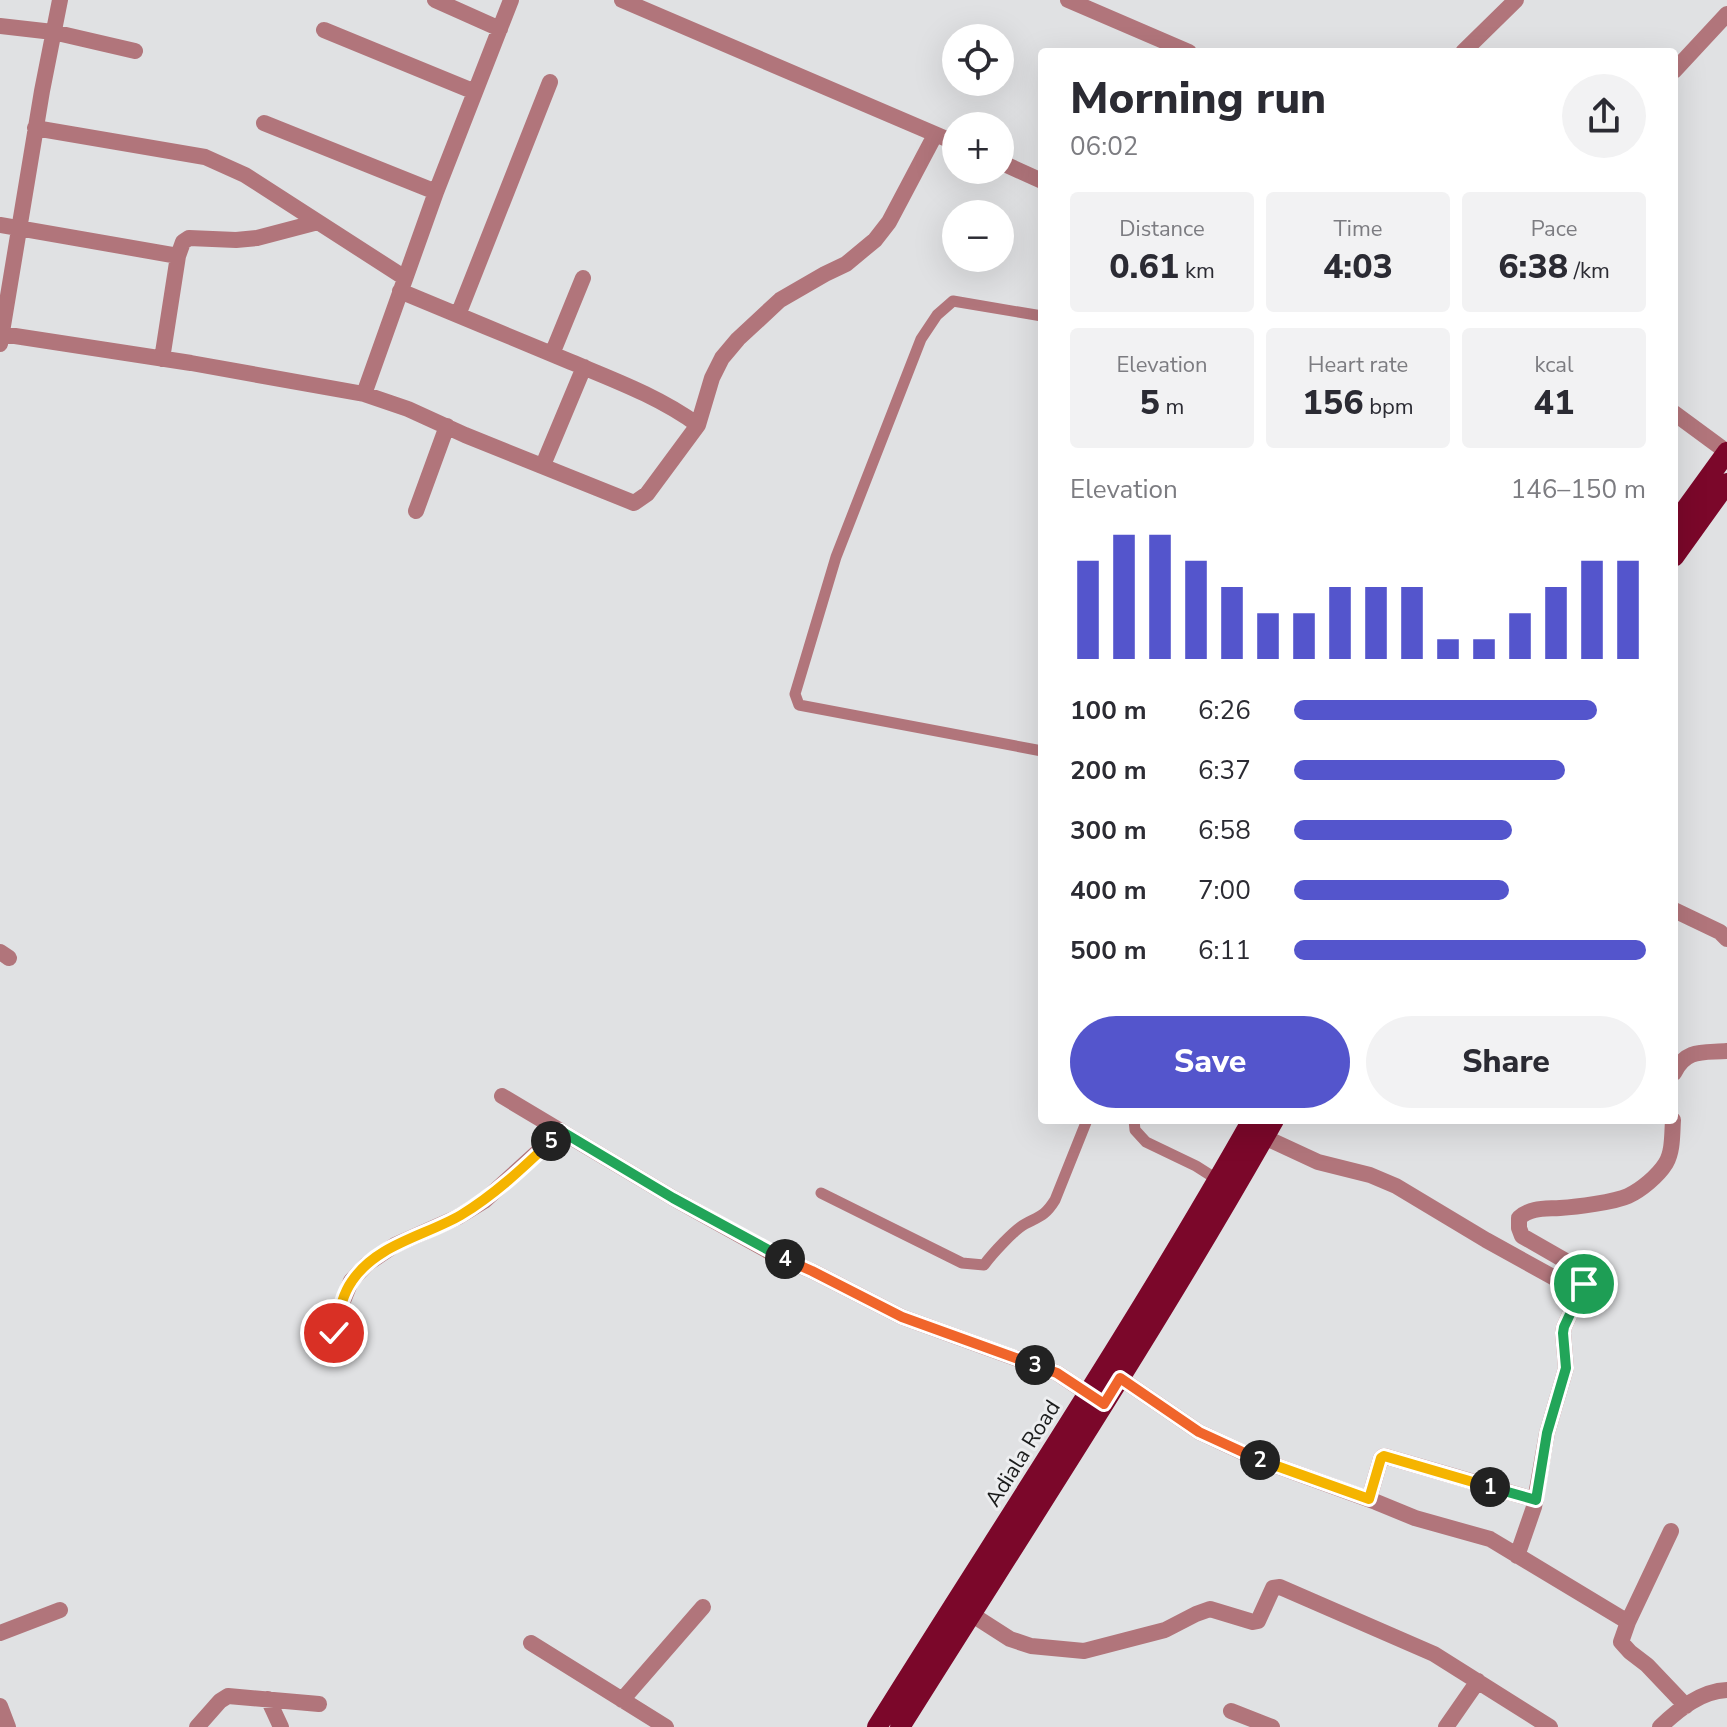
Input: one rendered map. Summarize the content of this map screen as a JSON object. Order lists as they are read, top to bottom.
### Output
{
  "streets": {
    "main road": ["Adiala Road"]
  },
  "page": {
    "map_buttons": ["+", "−"],
    "heading": ["Morning run", "06:02"],
    "stats": [
      ["Distance", "0.61 km"],
      ["Time", "4:03"],
      ["Pace", "6:38 /km"],
      ["Elevation", "5 m"],
      ["Heart rate", "156 bpm"],
      ["kcal", "41"]
    ],
    "chart": ["Elevation", "146–150 m"],
    "list": [
      {
        "name": "100 m",
        "note": "6:26"
      },
      {
        "name": "200 m",
        "note": "6:37"
      },
      {
        "name": "300 m",
        "note": "6:58"
      },
      {
        "name": "400 m",
        "note": "7:00"
      },
      {
        "name": "500 m",
        "note": "6:11"
      }
    ],
    "buttons": ["Save", "Share"],
    "pins": [
      "5",
      "4",
      "3",
      "2",
      "1"
    ]
  }
}
